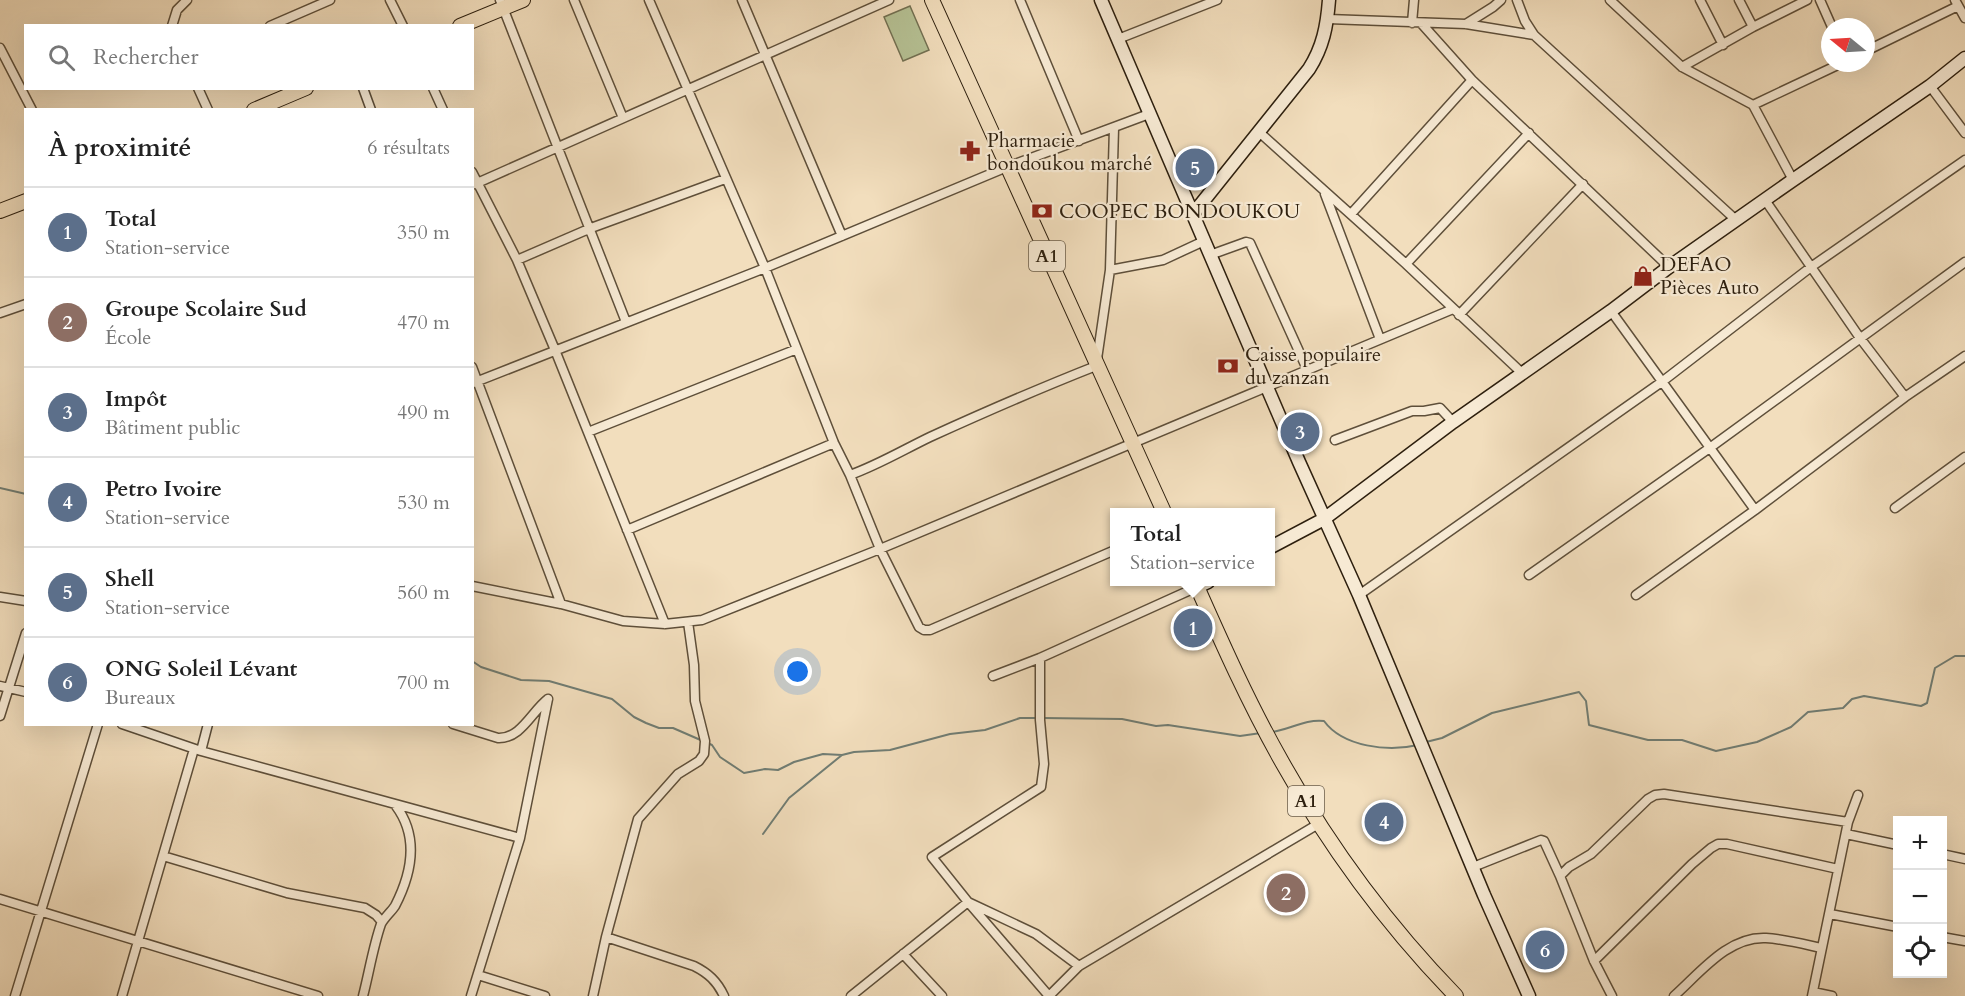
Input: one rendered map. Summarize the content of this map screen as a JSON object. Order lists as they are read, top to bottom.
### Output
{
  "streets": {
    "main road": ["A1"]
  },
  "places": {
    "pharmacy": ["Pharmacie bondoukou marché"],
    "bank": ["COOPEC BONDOUKOU", "Caisse populaire du zanzan"],
    "shop": ["DEFAO Pièces Auto"]
  },
  "north": "left",
  "page": {
    "search": "Rechercher",
    "heading": ["À proximité", "6 résultats"],
    "pins": [
      "5",
      "3",
      "1",
      "4",
      "2",
      "6"
    ],
    "list": [
      {
        "mark": "1",
        "name": "Total",
        "note": "Station-service",
        "value": "350 m"
      },
      {
        "mark": "2",
        "name": "Groupe Scolaire Sud",
        "note": "École",
        "value": "470 m"
      },
      {
        "mark": "3",
        "name": "Impôt",
        "note": "Bâtiment public",
        "value": "490 m"
      },
      {
        "mark": "4",
        "name": "Petro Ivoire",
        "note": "Station-service",
        "value": "530 m"
      },
      {
        "mark": "5",
        "name": "Shell",
        "note": "Station-service",
        "value": "560 m"
      },
      {
        "mark": "6",
        "name": "ONG Soleil Lévant",
        "note": "Bureaux",
        "value": "700 m"
      }
    ],
    "popup": ["Total", "Station-service"],
    "map_buttons": ["+", "−"]
  }
}
